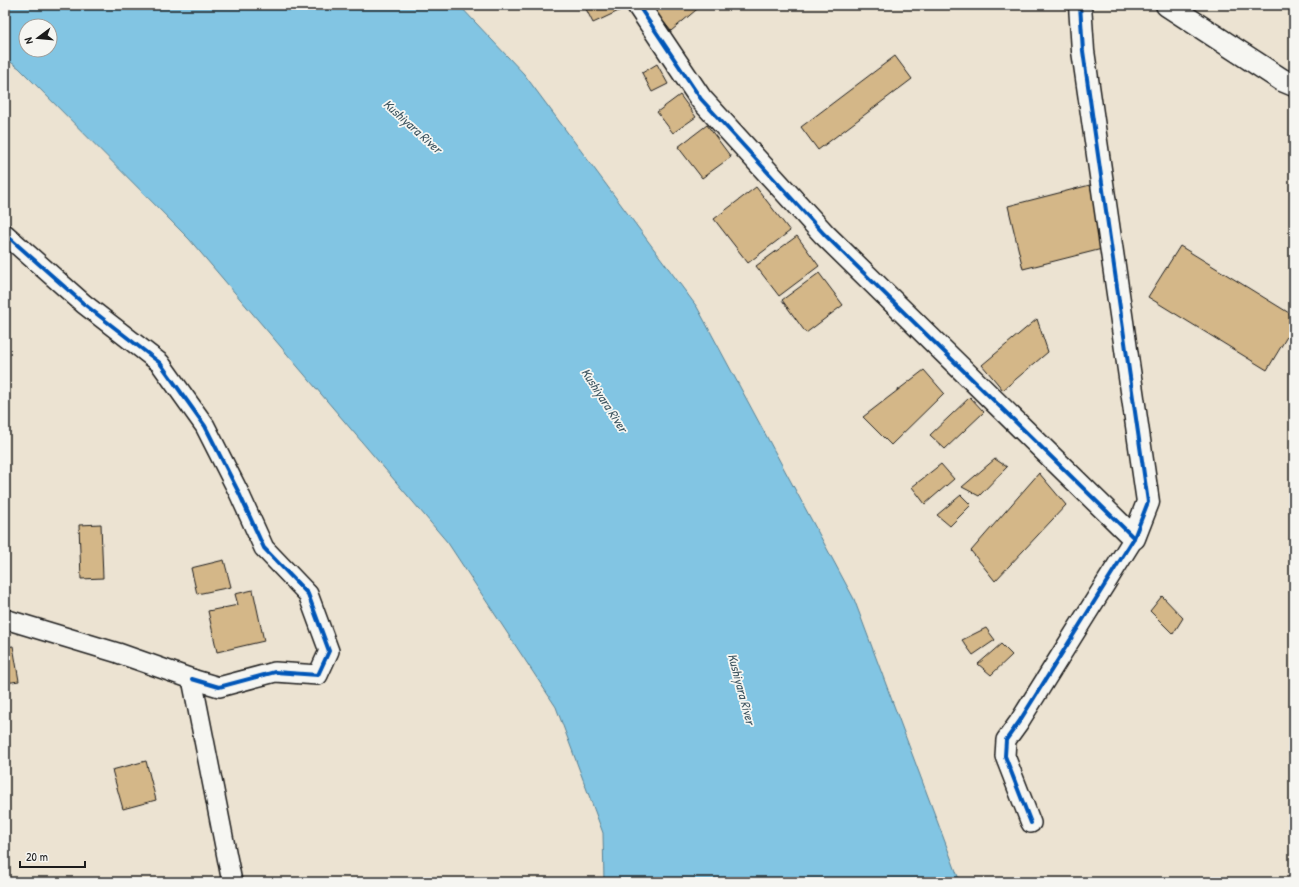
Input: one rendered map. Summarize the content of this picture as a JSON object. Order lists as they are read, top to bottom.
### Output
{
  "water": ["Kushiyara River"],
  "scale_bar": "20 m",
  "north": "left"
}
